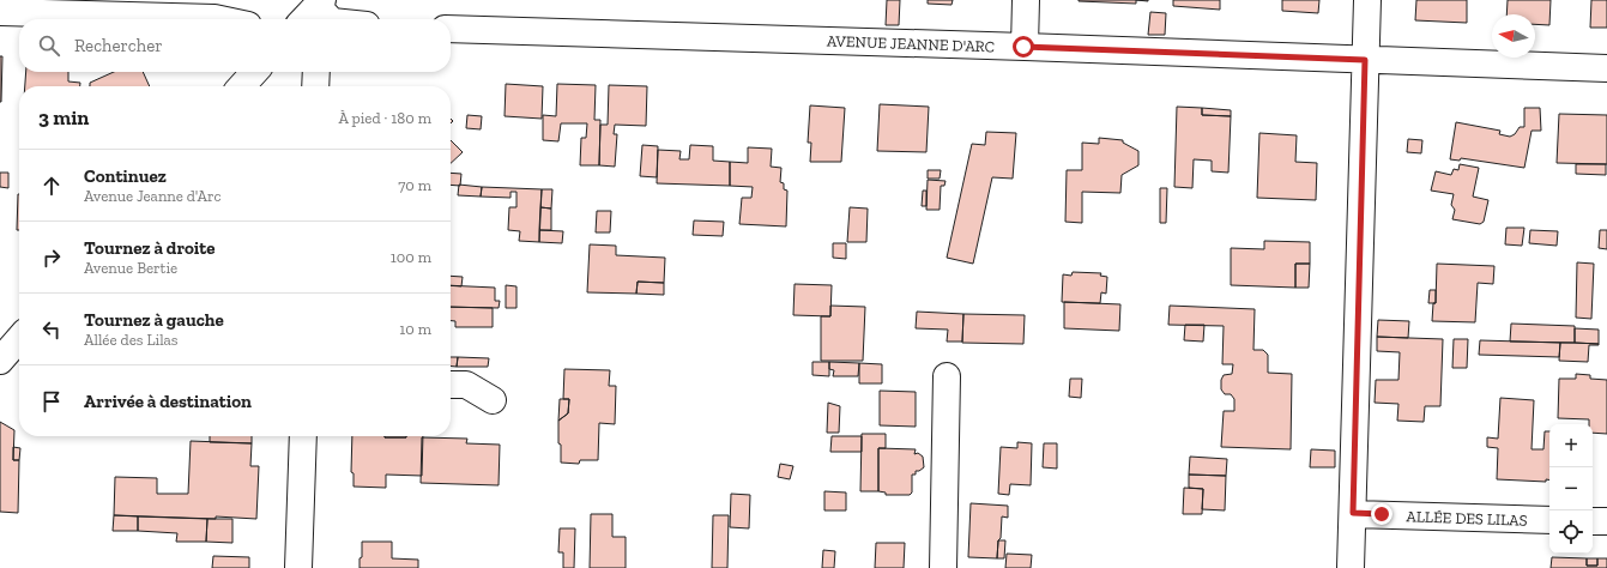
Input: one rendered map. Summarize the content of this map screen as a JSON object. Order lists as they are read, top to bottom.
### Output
{
  "streets": {
    "street": ["AVENUE JEANNE D'ARC", "ALLÉE DES LILAS"]
  },
  "north": "left",
  "page": {
    "search": "Rechercher",
    "heading": ["3 min", "À pied · 180 m"],
    "list": [
      ["Continuez", "Avenue Jeanne d'Arc", "70 m"],
      ["Tournez à droite", "Avenue Bertie", "100 m"],
      ["Tournez à gauche", "Allée des Lilas", "10 m"],
      "Arrivée à destination"
    ],
    "map_buttons": ["+", "−"]
  }
}
